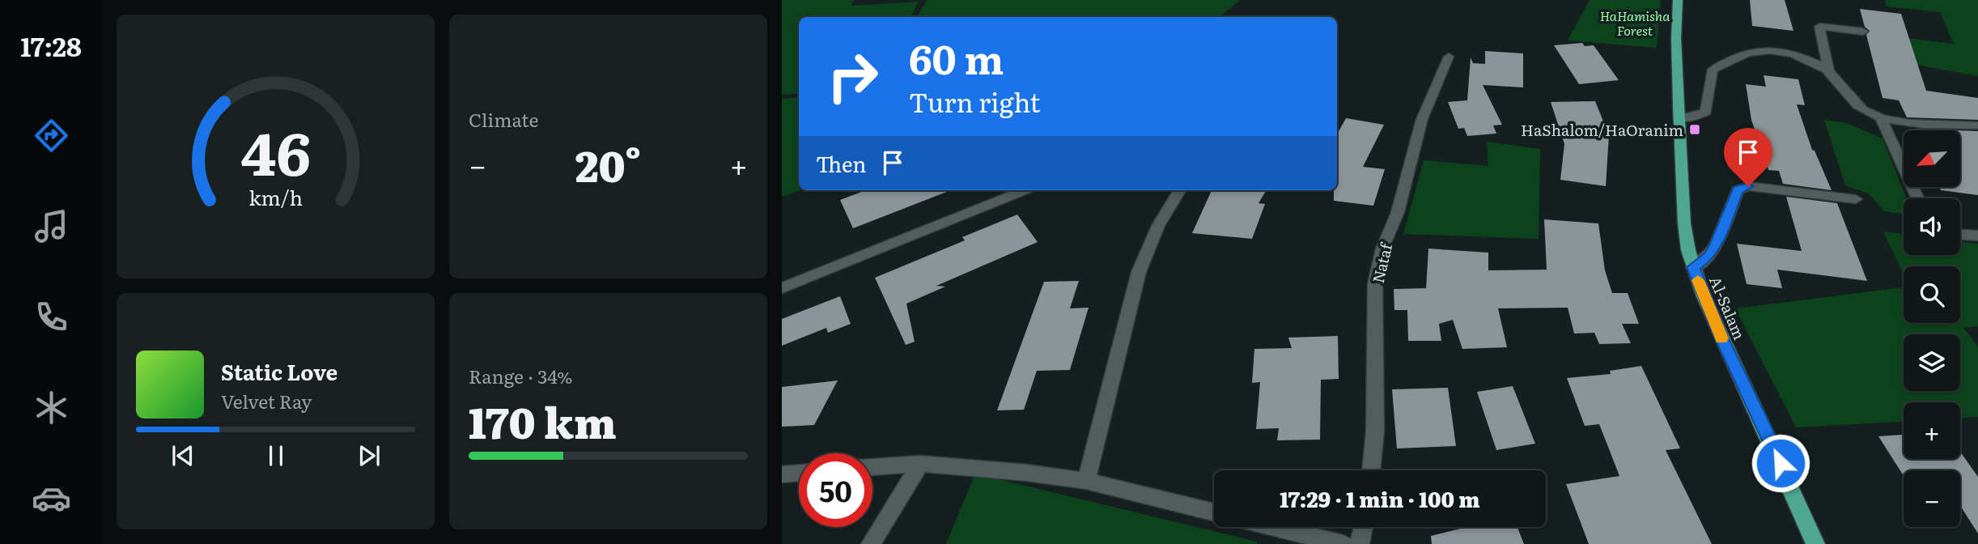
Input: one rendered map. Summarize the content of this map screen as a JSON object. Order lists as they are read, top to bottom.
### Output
{
  "streets": {
    "main road": ["Al-Salam"],
    "street": ["Nataf"]
  },
  "parks": ["HaHamisha Forest"],
  "places": {
    "transit": ["HaShalom/HaOranim"]
  },
  "north": "bottom left",
  "page": {
    "tabs": "17:28",
    "tile": [
      "Climate",
      ["Range · 34%", "170 km"]
    ],
    "turn": ["60 m", "Turn right"],
    "map_buttons": ["+", "−"],
    "then": "Then",
    "heat": ["−", "20°", "+"],
    "song": ["Static Love", "Velvet Ray"],
    "limit": "50",
    "trip": "17:29 · 1 min · 100 m",
    "gauge": ["46", "km/h"]
  }
}
